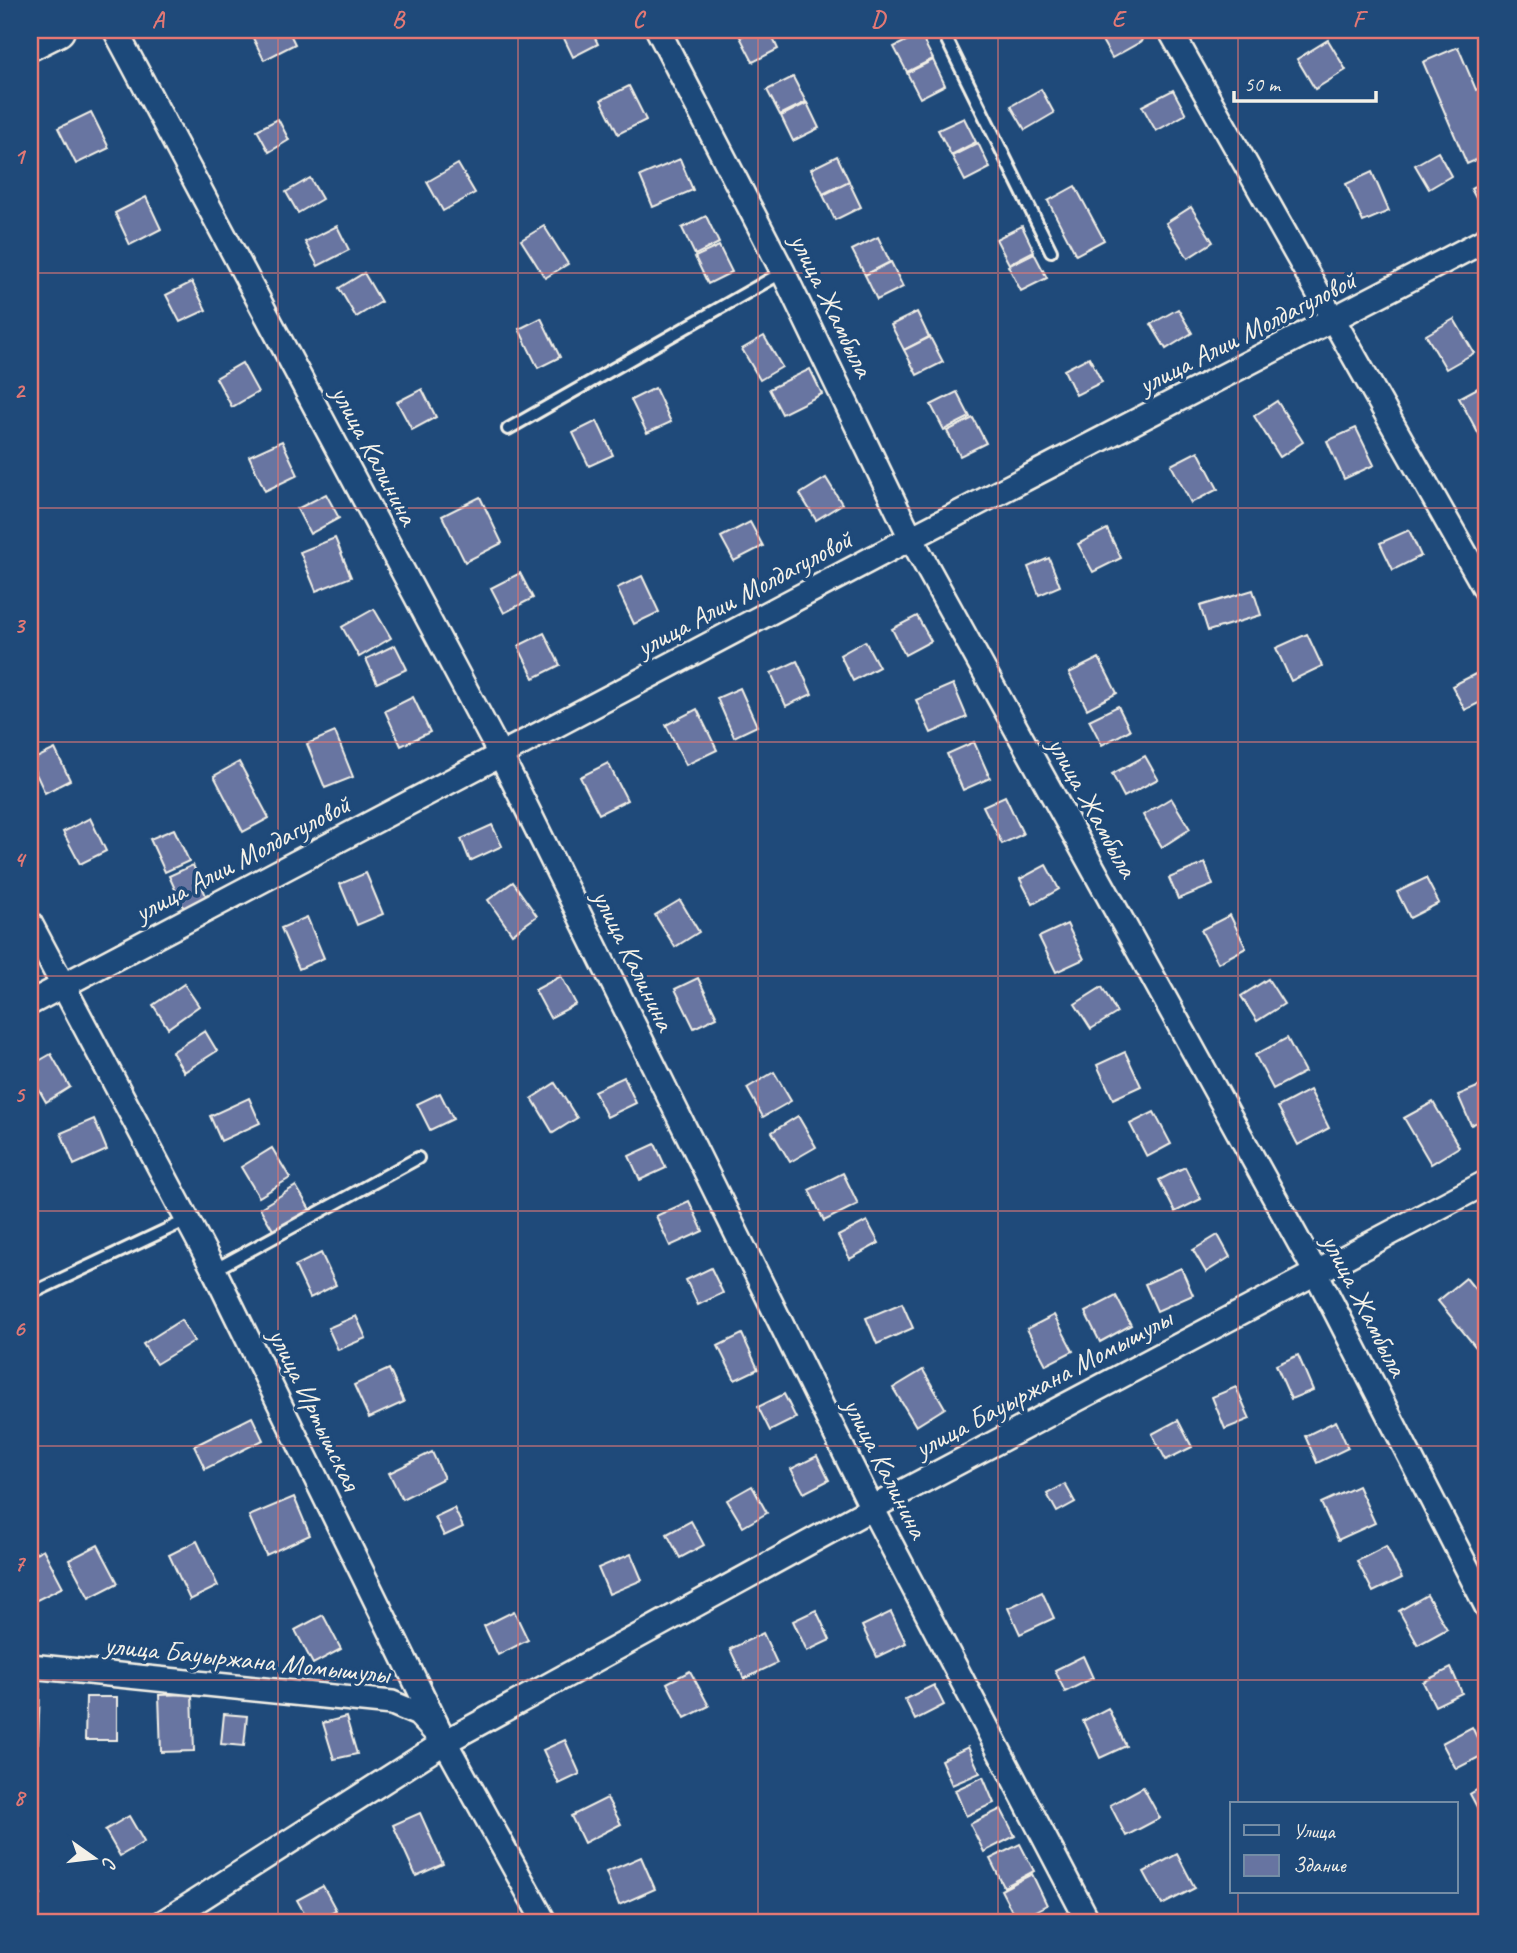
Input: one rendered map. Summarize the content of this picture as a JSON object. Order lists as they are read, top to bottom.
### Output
{
  "streets": {
    "street": [
      "улица Жамбыла",
      "улица Алии Молдагуловой",
      "улица Калинина",
      "улица Бауыржана Момышулы",
      "улица Иртышская"
    ]
  },
  "crossings": [
    ["улица Жамбыла", "улица Алии Молдагуловой"],
    ["улица Жамбыла", "улица Бауыржана Момышулы"],
    ["улица Алии Молдагуловой", "улица Калинина"],
    ["улица Алии Молдагуловой", "улица Иртышская"],
    ["улица Калинина", "улица Бауыржана Момышулы"],
    ["улица Бауыржана Момышулы", "улица Иртышская"]
  ],
  "legend": ["Улица", "Здание"],
  "scale_bar": "50 m",
  "north": "right",
  "grid": {
    "columns": [
      "A",
      "B",
      "C",
      "D",
      "E",
      "F"
    ],
    "rows": [
      "1",
      "2",
      "3",
      "4",
      "5",
      "6",
      "7",
      "8"
    ]
  }
}
